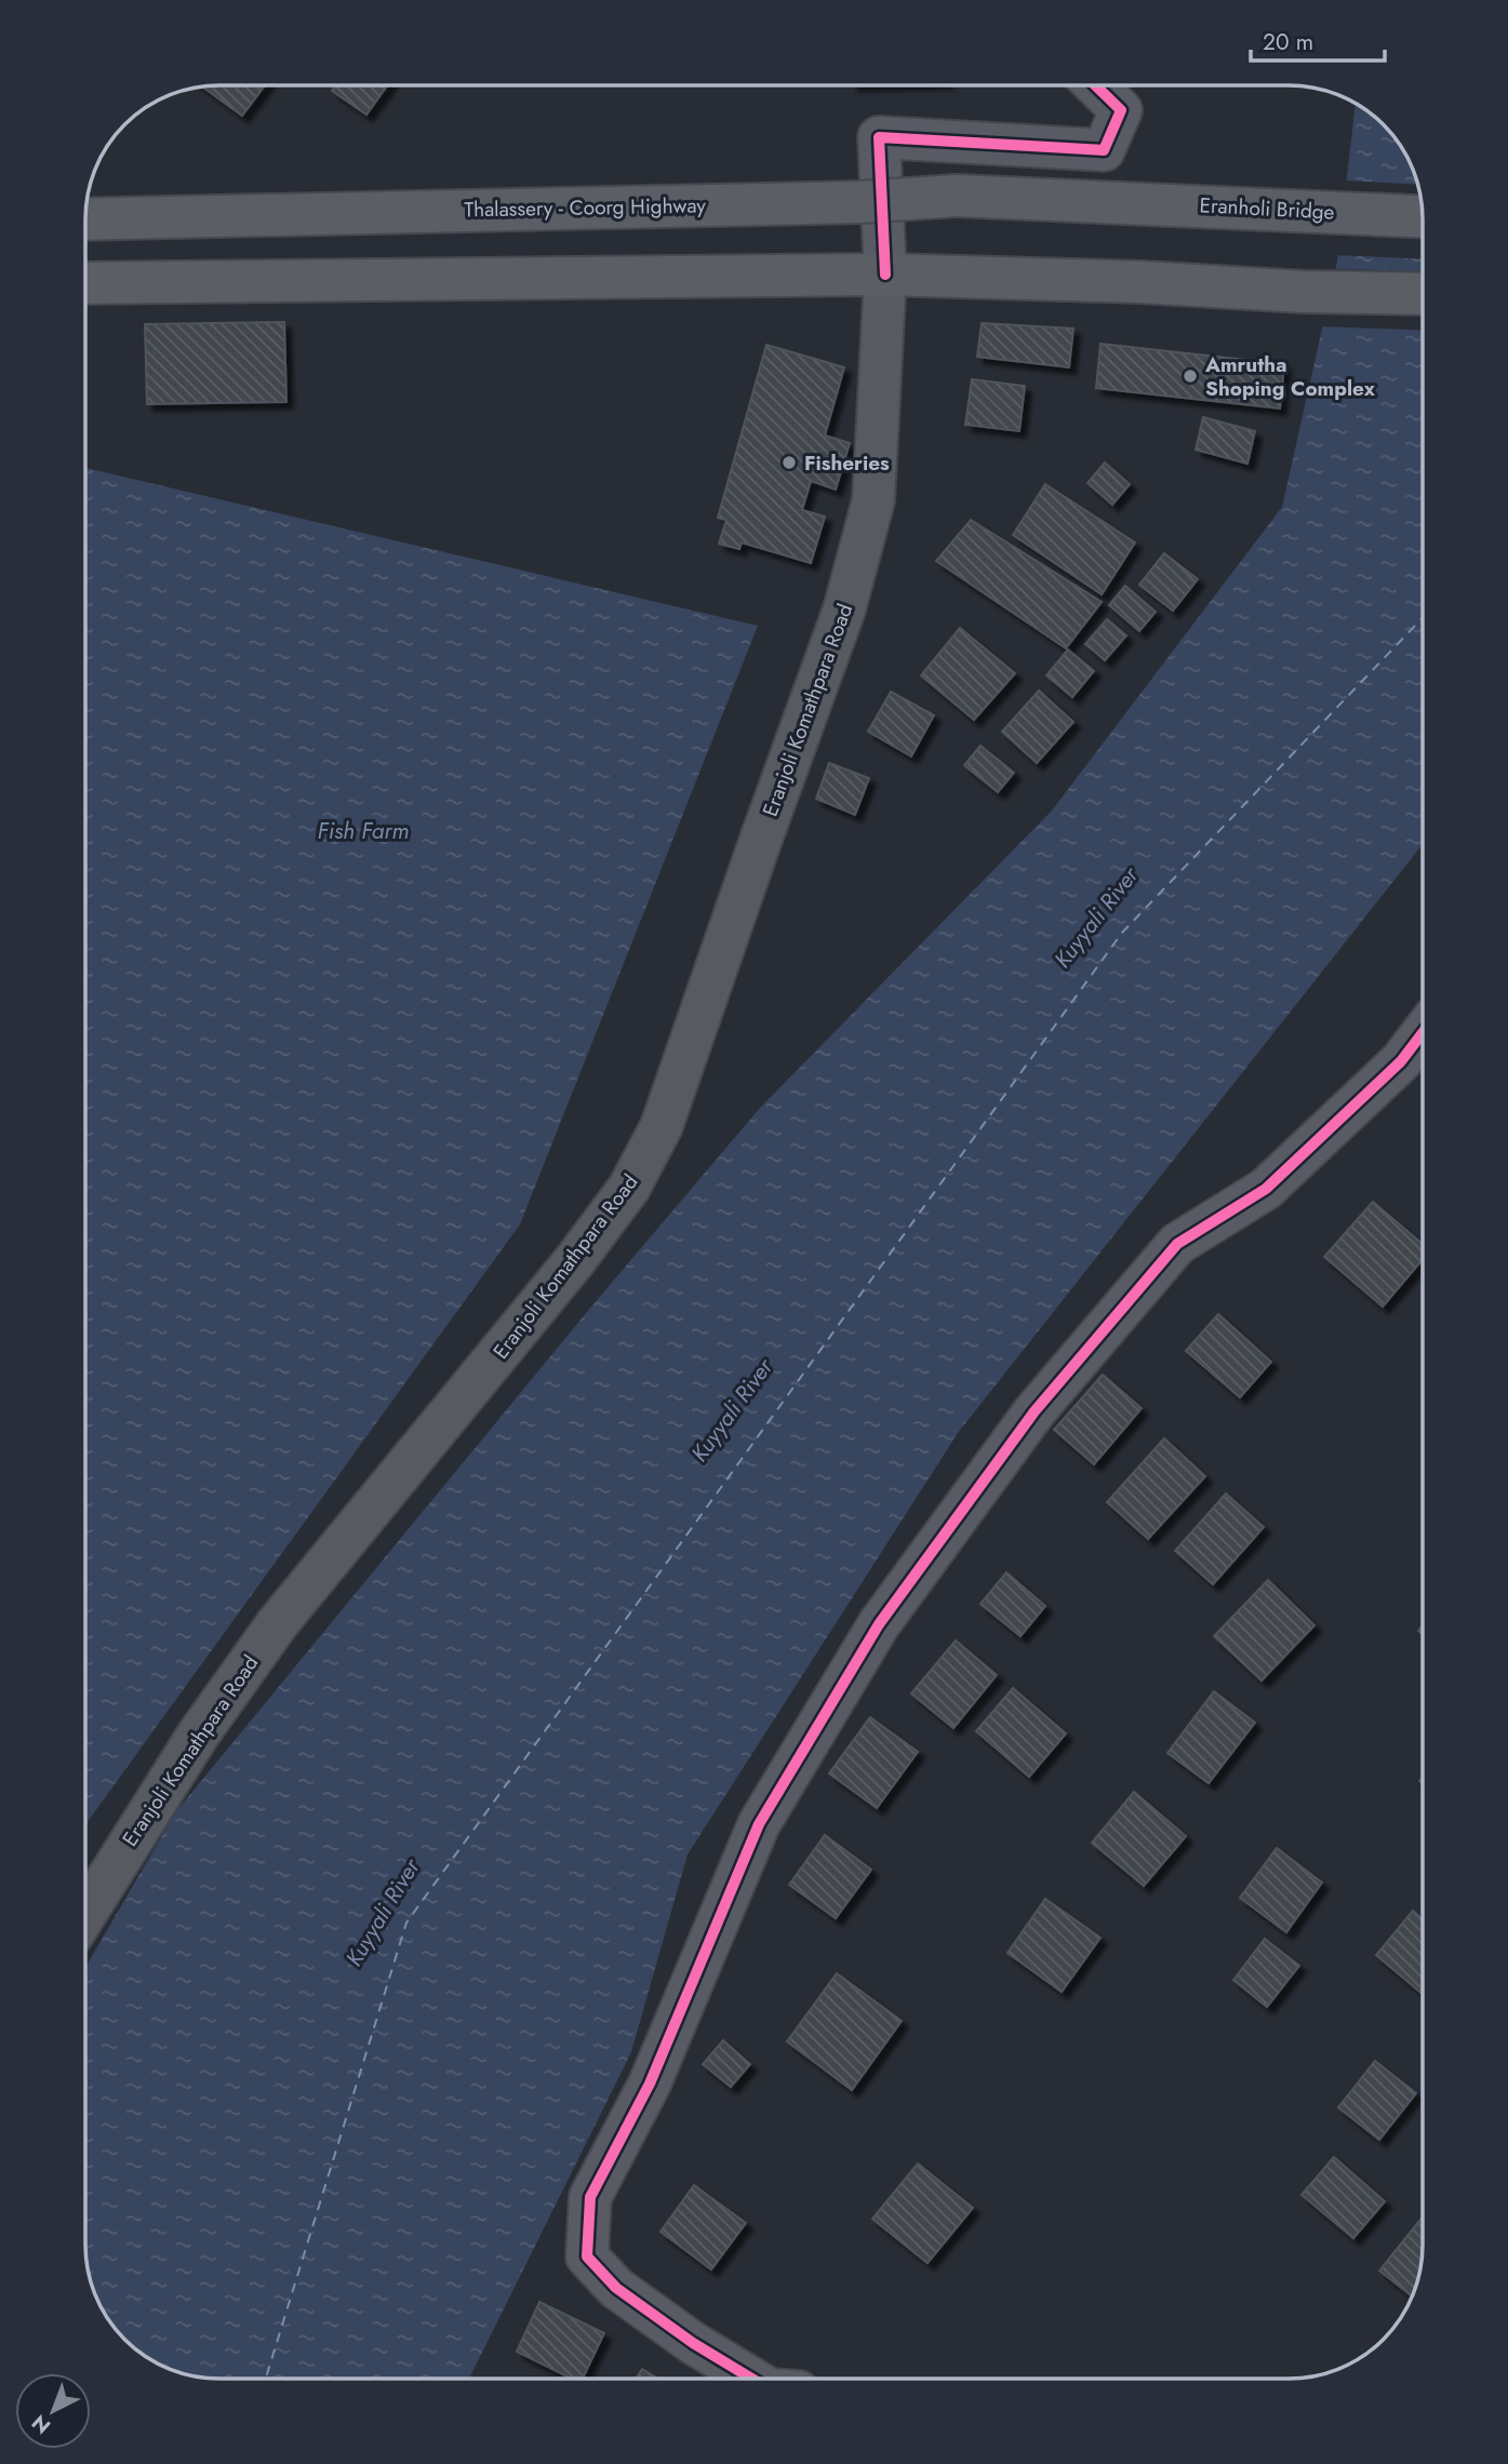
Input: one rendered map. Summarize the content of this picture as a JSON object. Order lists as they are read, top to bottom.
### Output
{
  "streets": {
    "main road": ["Thalassery - Coorg Highway", "Eranholi Bridge", "Eranjoli Komathpara Road"]
  },
  "crossings": [
    ["Thalassery - Coorg Highway", "Eranholi Bridge"]
  ],
  "water": ["Fish Farm", "Kuyyali River"],
  "places": ["Amrutha Shoping Complex", "Fisheries"],
  "scale_bar": "20 m",
  "north": "bottom left"
}
